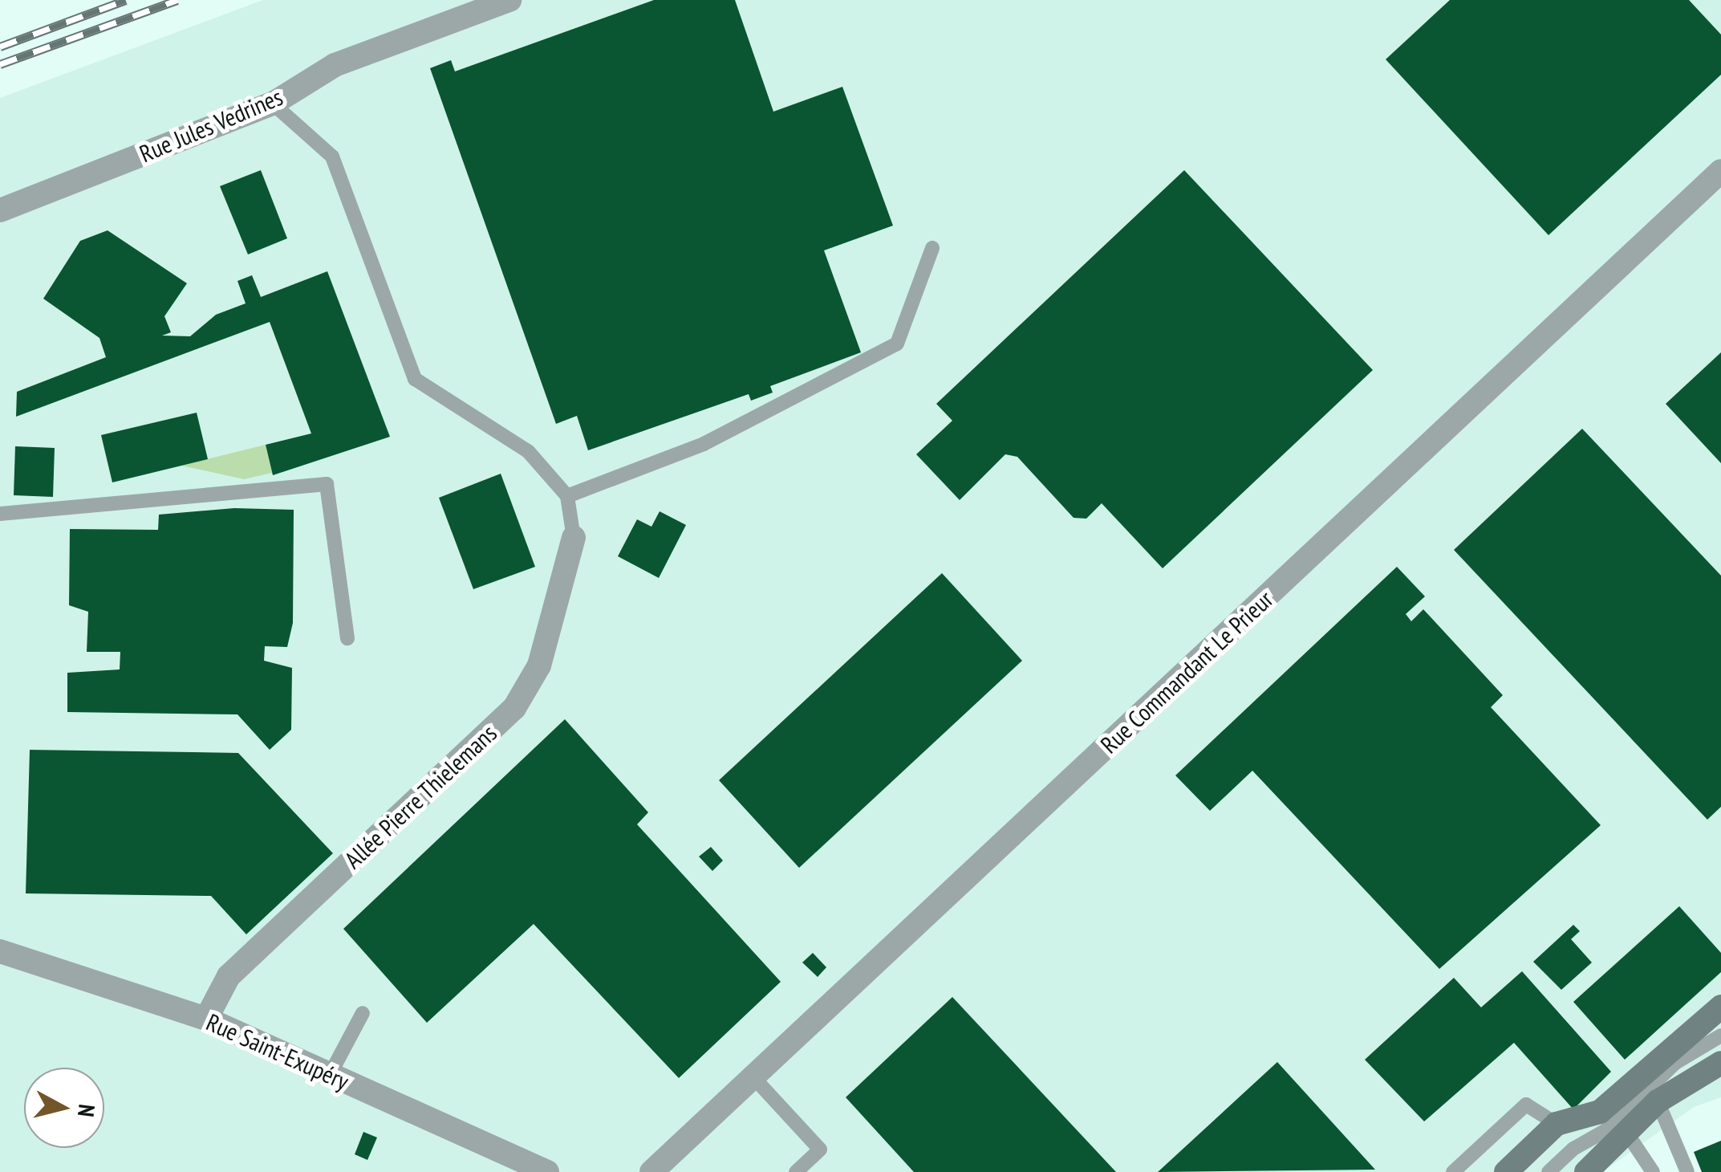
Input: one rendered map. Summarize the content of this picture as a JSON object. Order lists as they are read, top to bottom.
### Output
{
  "streets": {
    "street": [
      "Rue Jules Vedrines",
      "Rue Commandant Le Prieur",
      "Allée Pierre Thielemans",
      "Rue Saint-Exupéry"
    ]
  },
  "crossings": [
    ["Allée Pierre Thielemans", "Rue Saint-Exupéry"]
  ],
  "north": "right"
}
